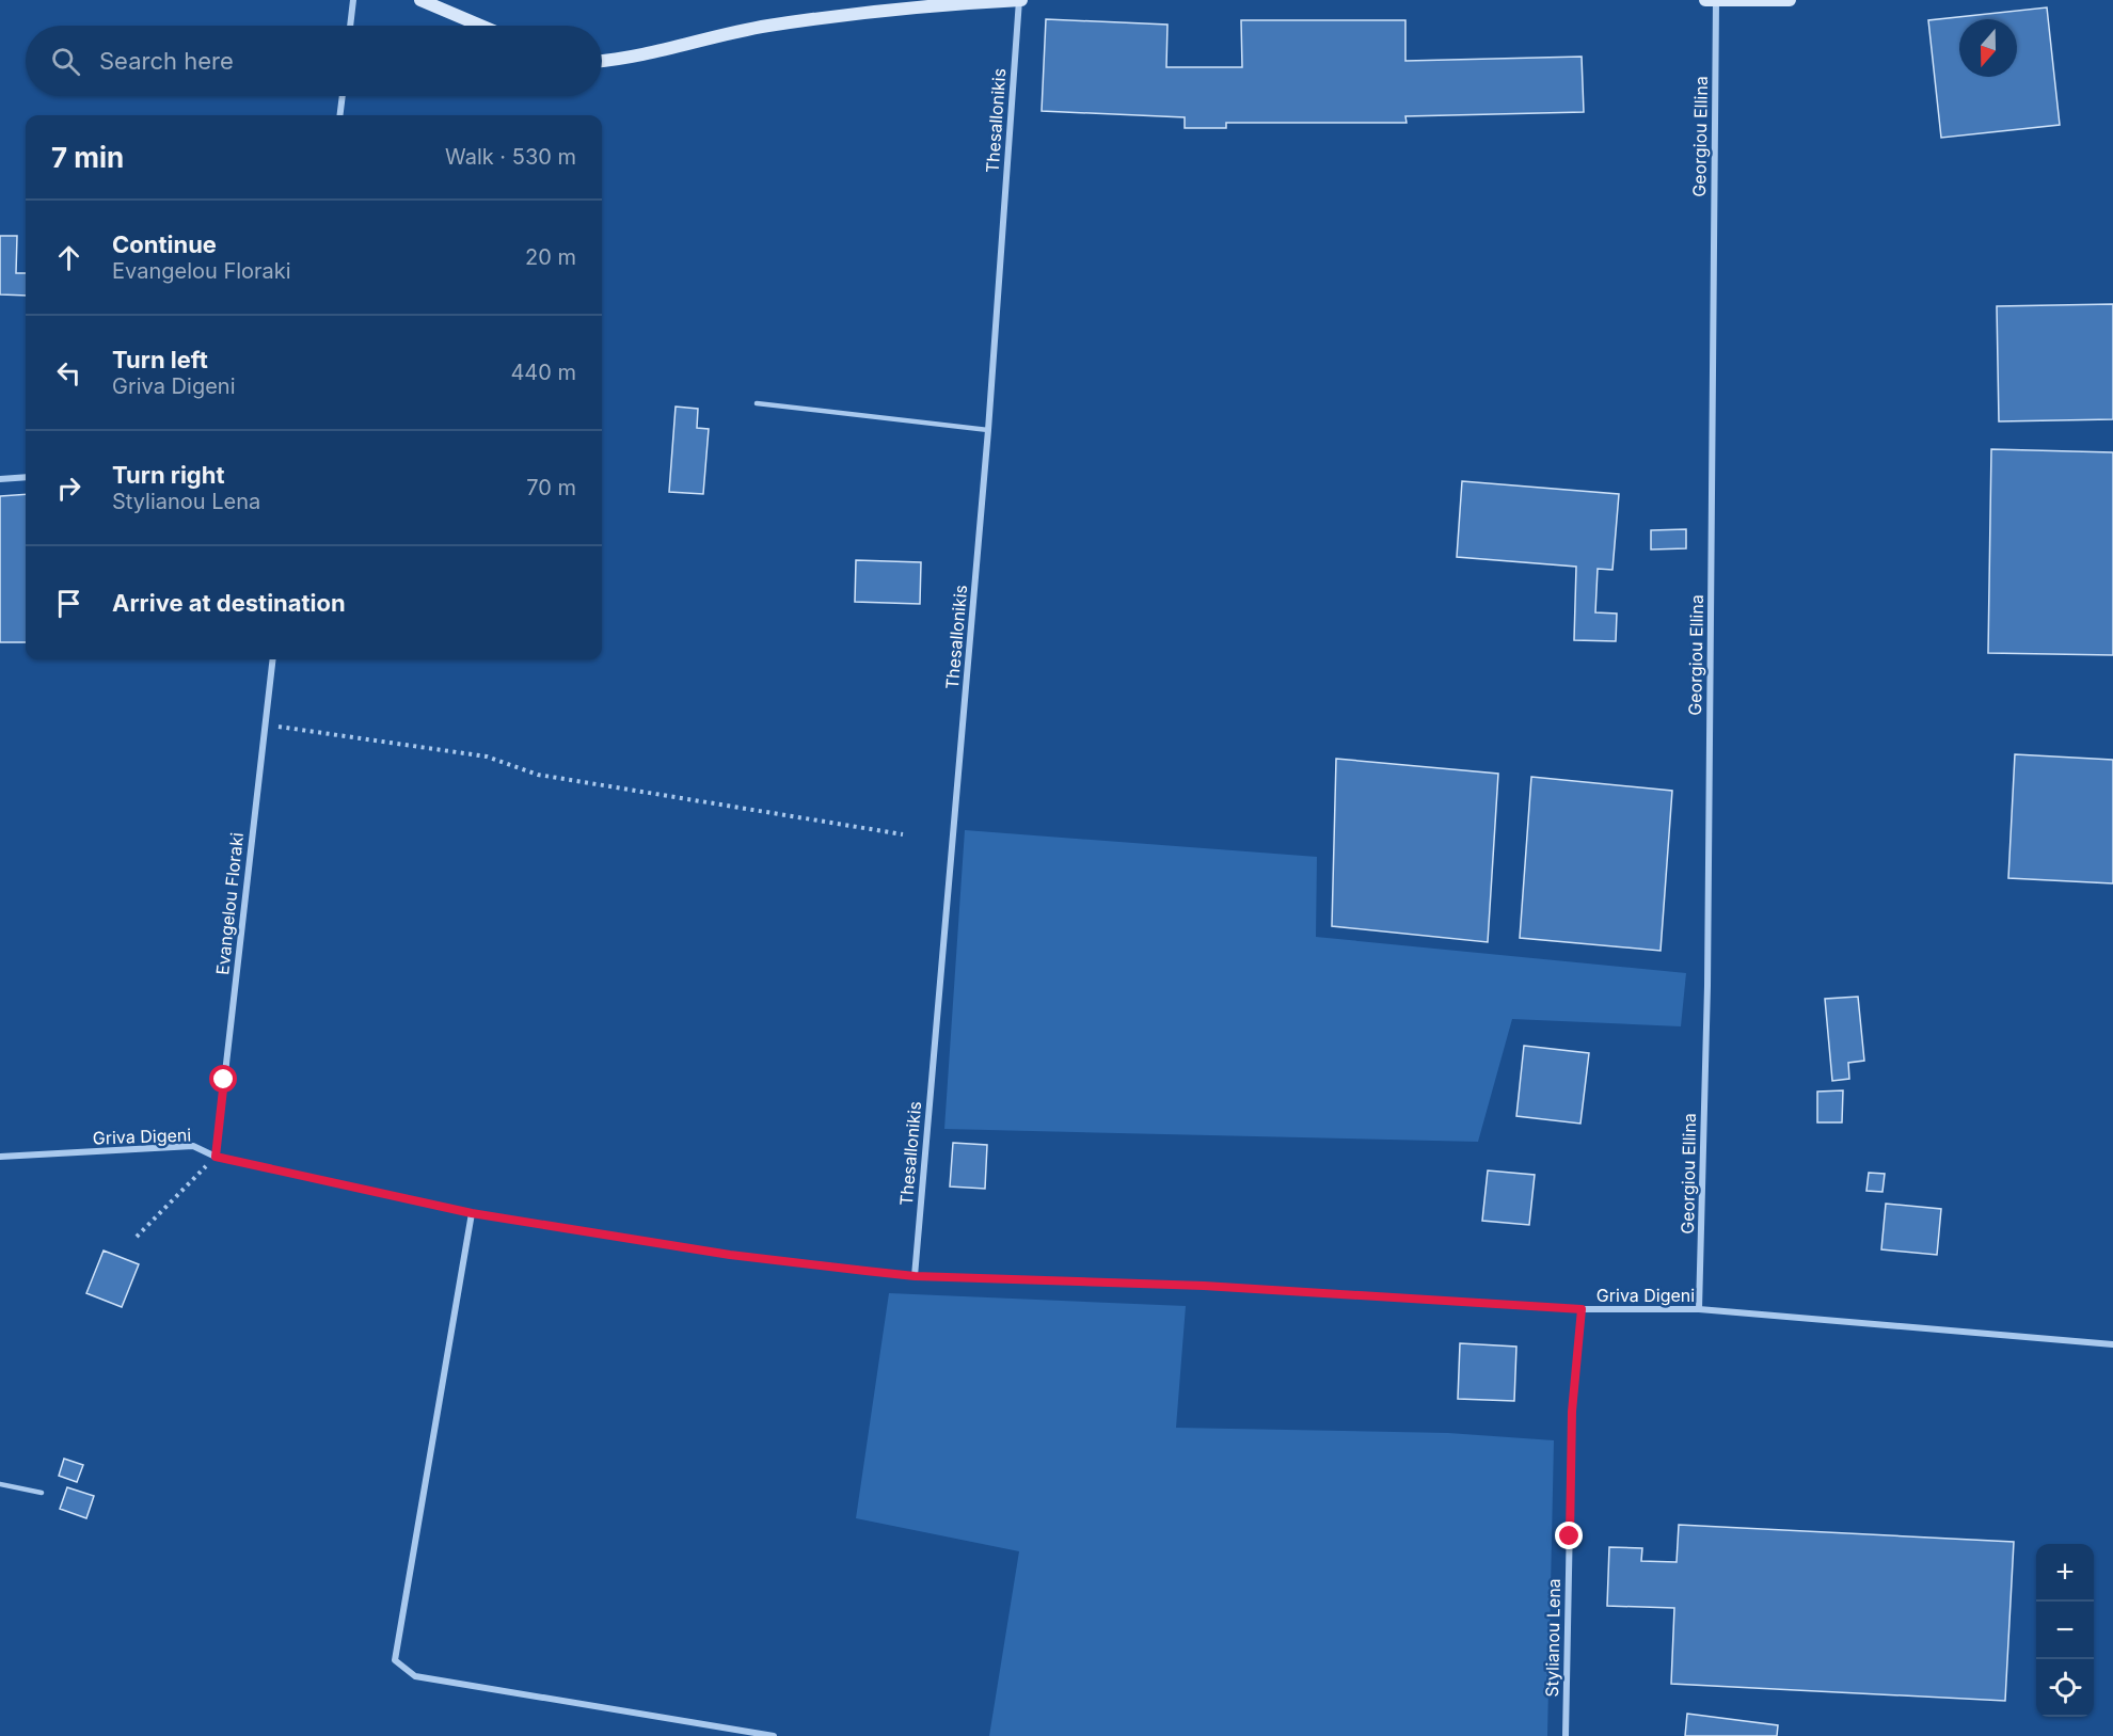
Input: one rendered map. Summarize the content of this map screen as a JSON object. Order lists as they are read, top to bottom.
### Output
{
  "streets": {
    "street": [
      "Thesallonikis",
      "Georgiou Ellina",
      "Evangelou Floraki",
      "Griva Digeni",
      "Stylianou Lena"
    ]
  },
  "crossings": [
    ["Thesallonikis", "Griva Digeni"],
    ["Georgiou Ellina", "Griva Digeni"],
    ["Evangelou Floraki", "Griva Digeni"],
    ["Griva Digeni", "Stylianou Lena"]
  ],
  "north": "bottom",
  "page": {
    "search": "Search here",
    "heading": ["7 min", "Walk · 530 m"],
    "list": [
      ["Continue", "Evangelou Floraki", "20 m"],
      ["Turn left", "Griva Digeni", "440 m"],
      ["Turn right", "Stylianou Lena", "70 m"],
      "Arrive at destination"
    ],
    "map_buttons": ["+", "−"]
  }
}
